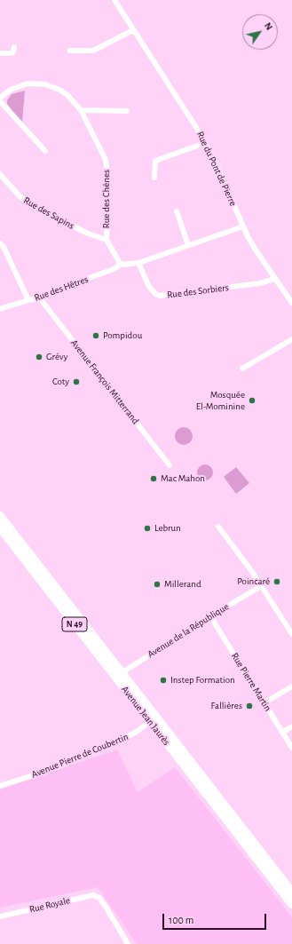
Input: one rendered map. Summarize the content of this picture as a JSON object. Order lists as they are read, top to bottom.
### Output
{
  "streets": {
    "main road": ["N 49", "Avenue Jean Jaurès"],
    "street": [
      "Rue du Pont de Pierre",
      "Rue des Chênes",
      "Rue des Sapins",
      "Rue des Hêtres",
      "Rue des Sorbiers",
      "Avenue François Mitterrand",
      "Avenue de la République",
      "Rue Pierre Martin",
      "Avenue Pierre de Coubertin",
      "Rue Royale"
    ]
  },
  "crossings": [
    ["Rue du Pont de Pierre", "Rue des Hêtres"],
    ["Rue du Pont de Pierre", "Rue des Sorbiers"],
    ["Rue des Chênes", "Rue des Sapins"],
    ["Rue des Hêtres", "Rue des Sorbiers"],
    ["Rue des Hêtres", "Avenue François Mitterrand"],
    ["Avenue de la République", "Rue Pierre Martin"],
    ["Avenue de la République", "Avenue Jean Jaurès"],
    ["Avenue Jean Jaurès", "Avenue Pierre de Coubertin"]
  ],
  "places": [
    "Pompidou",
    "Grévy",
    "Coty",
    "Mosquée El-Mominine",
    "Mac Mahon",
    "Lebrun",
    "Poincaré",
    "Millerand",
    "Instep Formation",
    "Fallières"
  ],
  "scale_bar": "100 m",
  "north": "top right"
}
